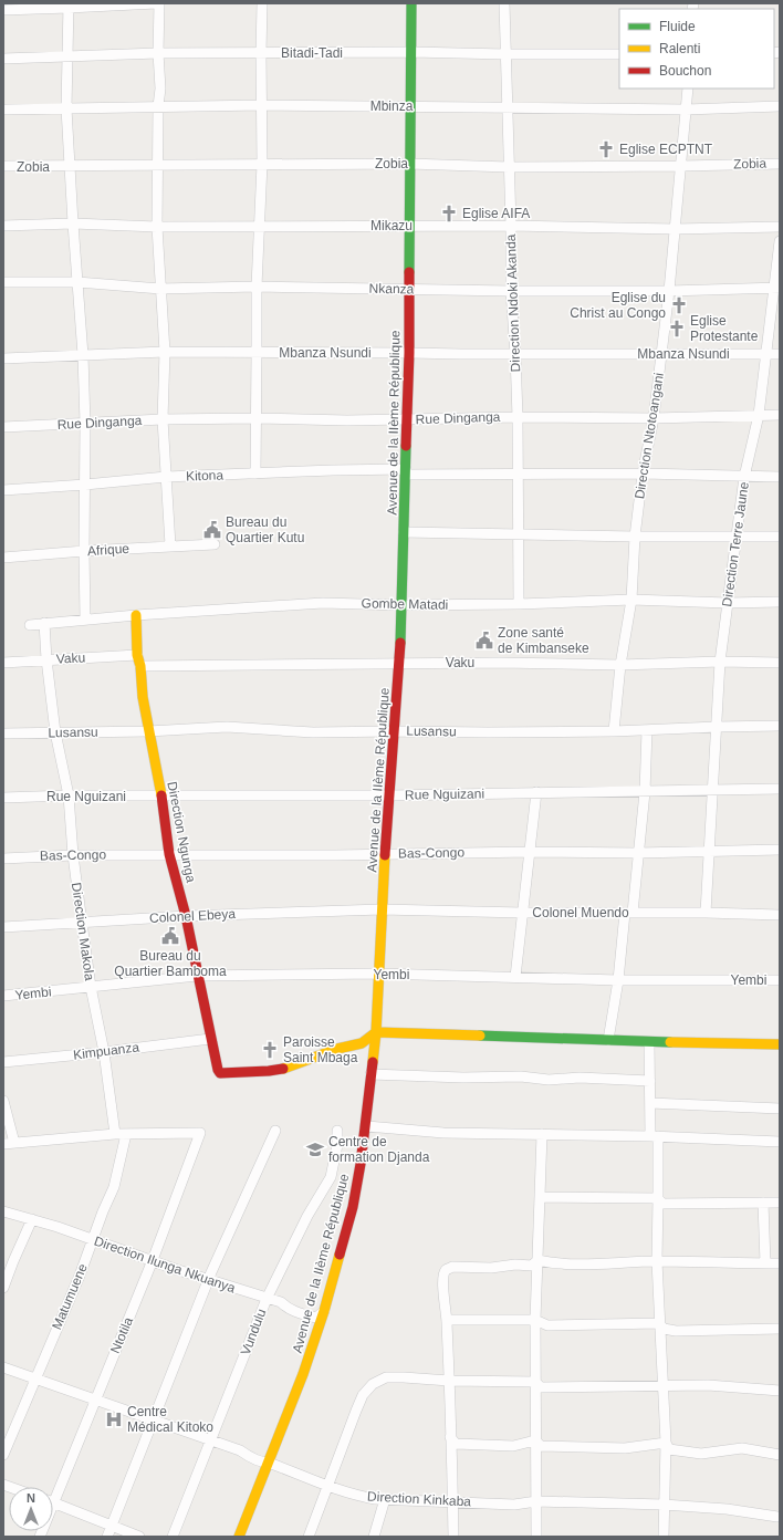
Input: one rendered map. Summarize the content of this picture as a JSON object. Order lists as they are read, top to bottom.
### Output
{
  "streets": {
    "street": [
      "Bitadi-Tadi",
      "Mbinza",
      "Zobia",
      "Mikazu",
      "Nkanza",
      "Direction Ndoki Akanda",
      "Mbanza Nsundi",
      "Rue Dinganga",
      "Avenue de la IIème République",
      "Direction Ntotoangani",
      "Kitona",
      "Direction Terre Jaune",
      "Afrique",
      "Gombe Matadi",
      "Vaku",
      "Lusansu",
      "Rue Nguizani",
      "Direction Ngunga",
      "Bas-Congo",
      "Colonel Muendo",
      "Colonel Ebeya",
      "Direction Makola",
      "Yembi",
      "Kimpuanza",
      "Direction Ilunga Nkuanya",
      "Matumuene",
      "Vundulu",
      "Ntotila",
      "Direction Kinkaba"
    ]
  },
  "crossings": [
    ["Bitadi-Tadi", "Direction Ndoki Akanda"],
    ["Bitadi-Tadi", "Avenue de la IIème République"],
    ["Mbinza", "Direction Ndoki Akanda"],
    ["Mbinza", "Avenue de la IIème République"],
    ["Mbinza", "Direction Ntotoangani"],
    ["Zobia", "Direction Ndoki Akanda"],
    ["Zobia", "Avenue de la IIème République"],
    ["Zobia", "Direction Ntotoangani"],
    ["Mikazu", "Direction Ndoki Akanda"],
    ["Mikazu", "Avenue de la IIème République"],
    ["Mikazu", "Direction Ntotoangani"],
    ["Nkanza", "Direction Ndoki Akanda"],
    ["Nkanza", "Avenue de la IIème République"],
    ["Nkanza", "Direction Ntotoangani"],
    ["Nkanza", "Direction Terre Jaune"],
    ["Direction Ndoki Akanda", "Mbanza Nsundi"],
    ["Direction Ndoki Akanda", "Rue Dinganga"],
    ["Direction Ndoki Akanda", "Kitona"],
    ["Direction Ndoki Akanda", "Gombe Matadi"],
    ["Mbanza Nsundi", "Avenue de la IIème République"],
    ["Mbanza Nsundi", "Direction Ntotoangani"],
    ["Mbanza Nsundi", "Direction Terre Jaune"],
    ["Rue Dinganga", "Avenue de la IIème République"],
    ["Rue Dinganga", "Direction Ntotoangani"],
    ["Rue Dinganga", "Direction Terre Jaune"],
    ["Avenue de la IIème République", "Kitona"],
    ["Avenue de la IIème République", "Gombe Matadi"],
    ["Avenue de la IIème République", "Vaku"],
    ["Avenue de la IIème République", "Lusansu"],
    ["Avenue de la IIème République", "Rue Nguizani"],
    ["Avenue de la IIème République", "Direction Ngunga"],
    ["Avenue de la IIème République", "Bas-Congo"],
    ["Avenue de la IIème République", "Colonel Muendo"],
    ["Avenue de la IIème République", "Colonel Ebeya"],
    ["Avenue de la IIème République", "Yembi"],
    ["Avenue de la IIème République", "Direction Ilunga Nkuanya"],
    ["Avenue de la IIème République", "Direction Kinkaba"],
    ["Direction Ntotoangani", "Kitona"],
    ["Direction Ntotoangani", "Gombe Matadi"],
    ["Direction Ntotoangani", "Vaku"],
    ["Direction Ntotoangani", "Lusansu"],
    ["Kitona", "Direction Terre Jaune"],
    ["Direction Terre Jaune", "Gombe Matadi"],
    ["Direction Terre Jaune", "Vaku"],
    ["Direction Terre Jaune", "Lusansu"],
    ["Direction Terre Jaune", "Rue Nguizani"],
    ["Direction Terre Jaune", "Bas-Congo"],
    ["Direction Terre Jaune", "Colonel Muendo"],
    ["Gombe Matadi", "Direction Ngunga"],
    ["Gombe Matadi", "Direction Makola"],
    ["Vaku", "Direction Ngunga"],
    ["Vaku", "Direction Makola"],
    ["Lusansu", "Direction Ngunga"],
    ["Lusansu", "Direction Makola"],
    ["Rue Nguizani", "Direction Ngunga"],
    ["Rue Nguizani", "Direction Makola"],
    ["Direction Ngunga", "Bas-Congo"],
    ["Direction Ngunga", "Colonel Ebeya"],
    ["Direction Ngunga", "Yembi"],
    ["Direction Ngunga", "Kimpuanza"],
    ["Bas-Congo", "Direction Makola"],
    ["Colonel Muendo", "Colonel Ebeya"],
    ["Colonel Ebeya", "Direction Makola"],
    ["Direction Makola", "Yembi"],
    ["Direction Makola", "Kimpuanza"],
    ["Direction Ilunga Nkuanya", "Matumuene"],
    ["Direction Ilunga Nkuanya", "Vundulu"],
    ["Direction Ilunga Nkuanya", "Ntotila"],
    ["Matumuene", "Ntotila"],
    ["Matumuene", "Direction Kinkaba"],
    ["Vundulu", "Direction Kinkaba"],
    ["Ntotila", "Direction Kinkaba"]
  ],
  "places": {
    "church": [
      "Eglise ECPTNT",
      "Eglise AIFA",
      "Eglise du Christ au Congo",
      "Eglise Protestante",
      "Paroisse Saint Mbaga"
    ],
    "public building": ["Bureau du Quartier Kutu", "Zone santé de Kimbanseke", "Bureau du Quartier Bamboma"],
    "school or university": ["Centre de formation Djanda"],
    "hospital": ["Centre Médical Kitoko"]
  },
  "legend": ["Fluide", "Ralenti", "Bouchon"],
  "north": "top"
}
